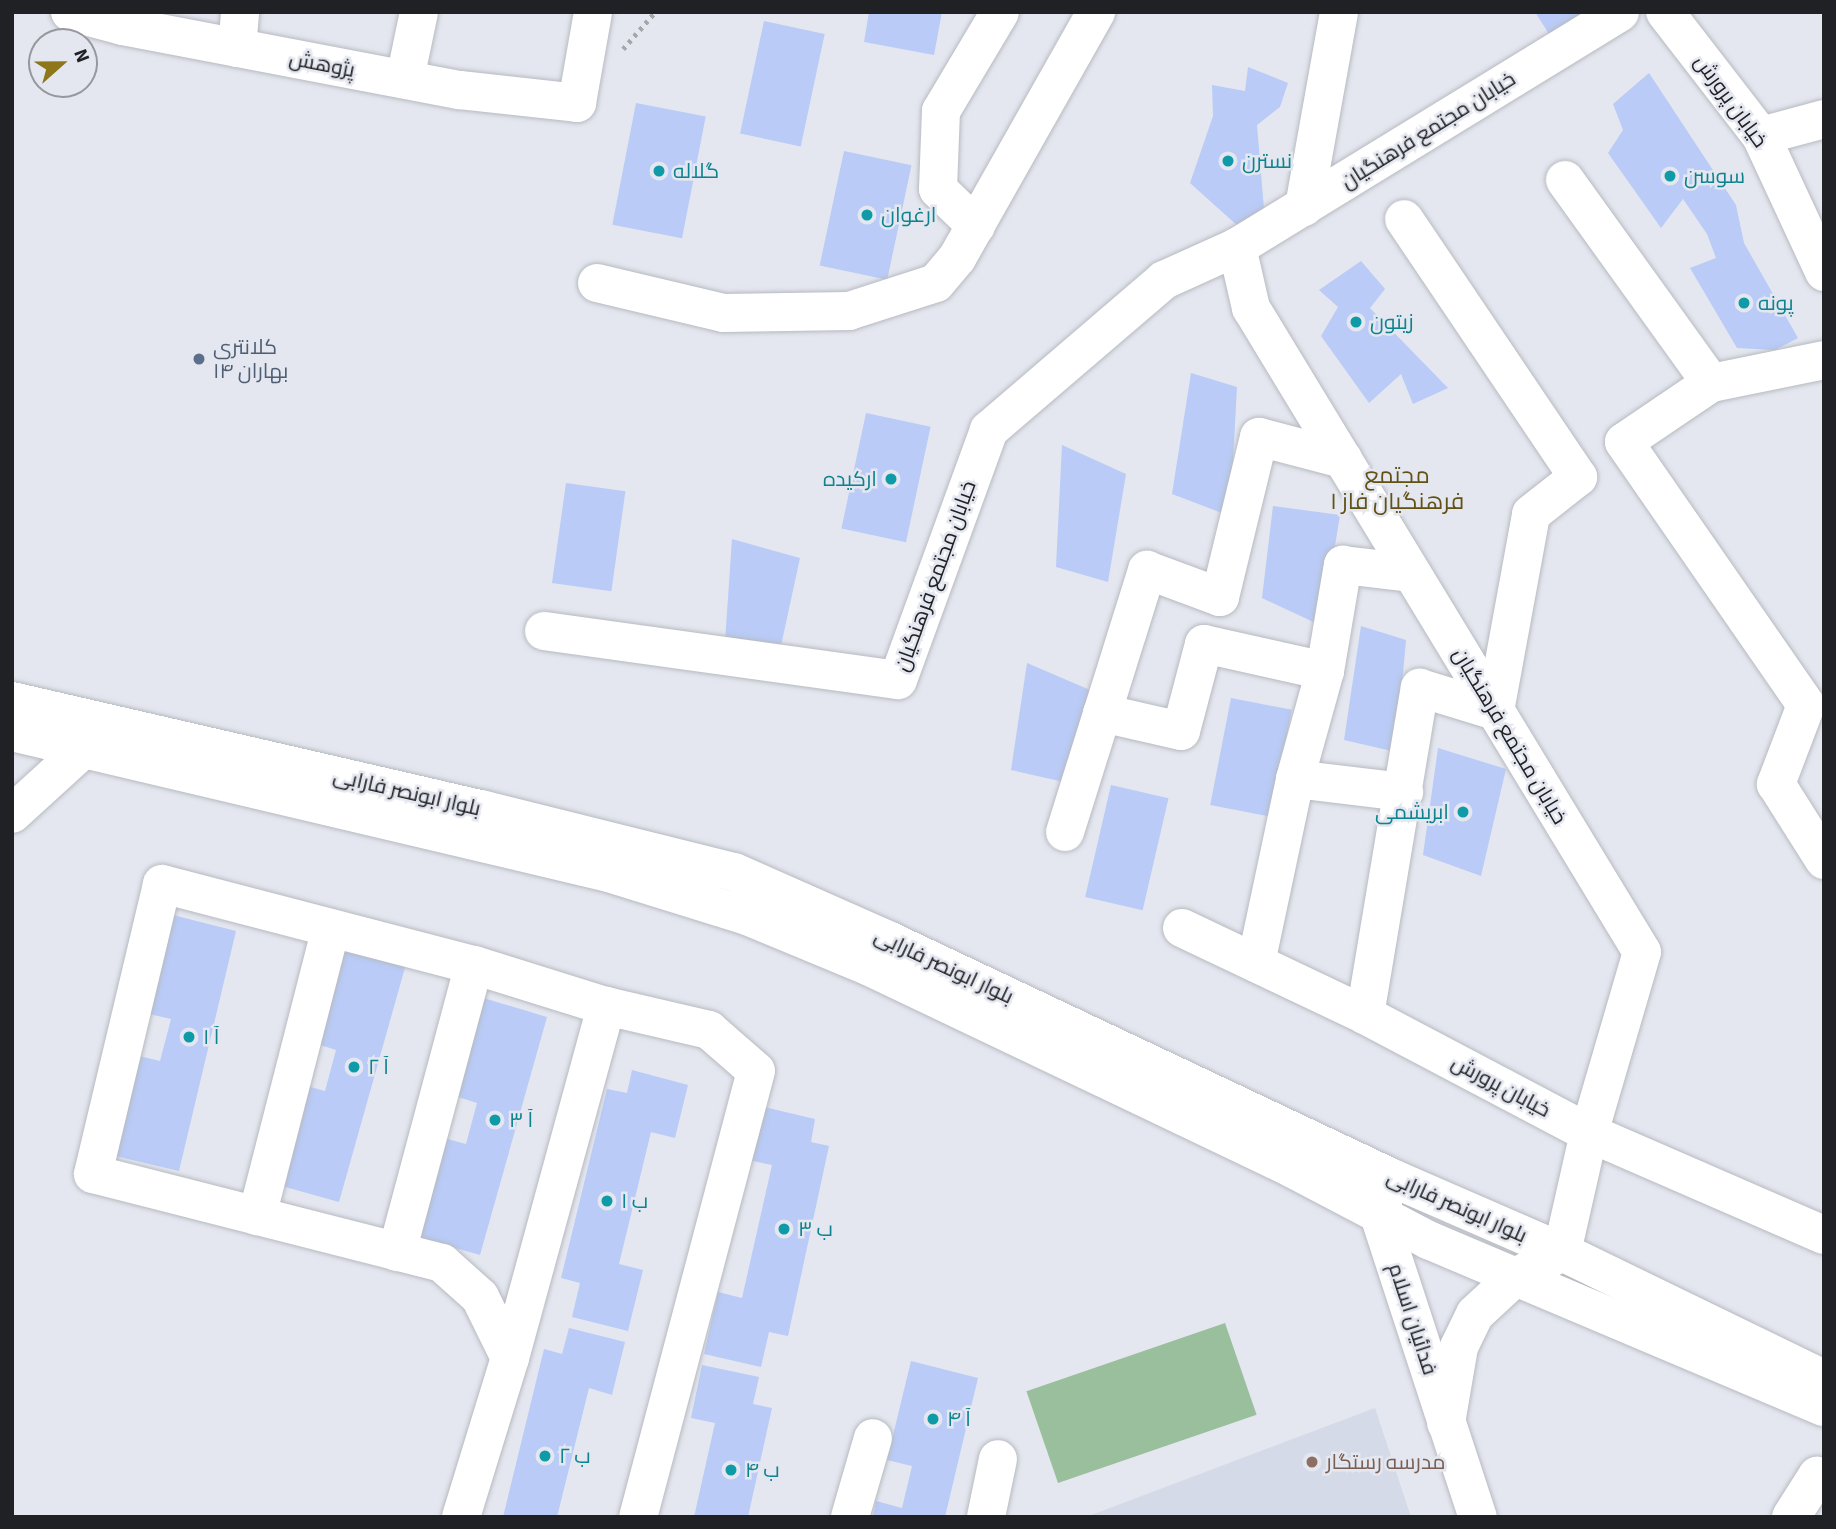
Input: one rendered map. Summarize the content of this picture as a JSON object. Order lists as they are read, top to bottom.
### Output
{
  "streets": {
    "street": [
      "پژوهش",
      "خیابان پرورش",
      "خیابان مجتمع فرهنگیان",
      "بلوار ابونصر فارابی",
      "فدائیان اسلام"
    ]
  },
  "crossings": [
    ["خیابان پرورش", "خیابان مجتمع فرهنگیان"],
    ["خیابان مجتمع فرهنگیان", "بلوار ابونصر فارابی"],
    ["خیابان مجتمع فرهنگیان", "فدائیان اسلام"],
    ["بلوار ابونصر فارابی", "فدائیان اسلام"]
  ],
  "districts": ["مجتمع فرهنگیان فاز ۱"],
  "places": [
    "نسترن",
    "گلاله",
    "سوسن",
    "ارغوان",
    "پونه",
    "زیتون",
    "کلانتری ۱۴ بهاران",
    "ارکیده",
    "ابریشمی",
    "آ ۱",
    "آ ۲",
    "آ ۳",
    "ب ۱",
    "ب ۳",
    "آ ۴",
    "ب ۲",
    "مدرسه رستگار",
    "ب ۴"
  ],
  "north": "right"
}
